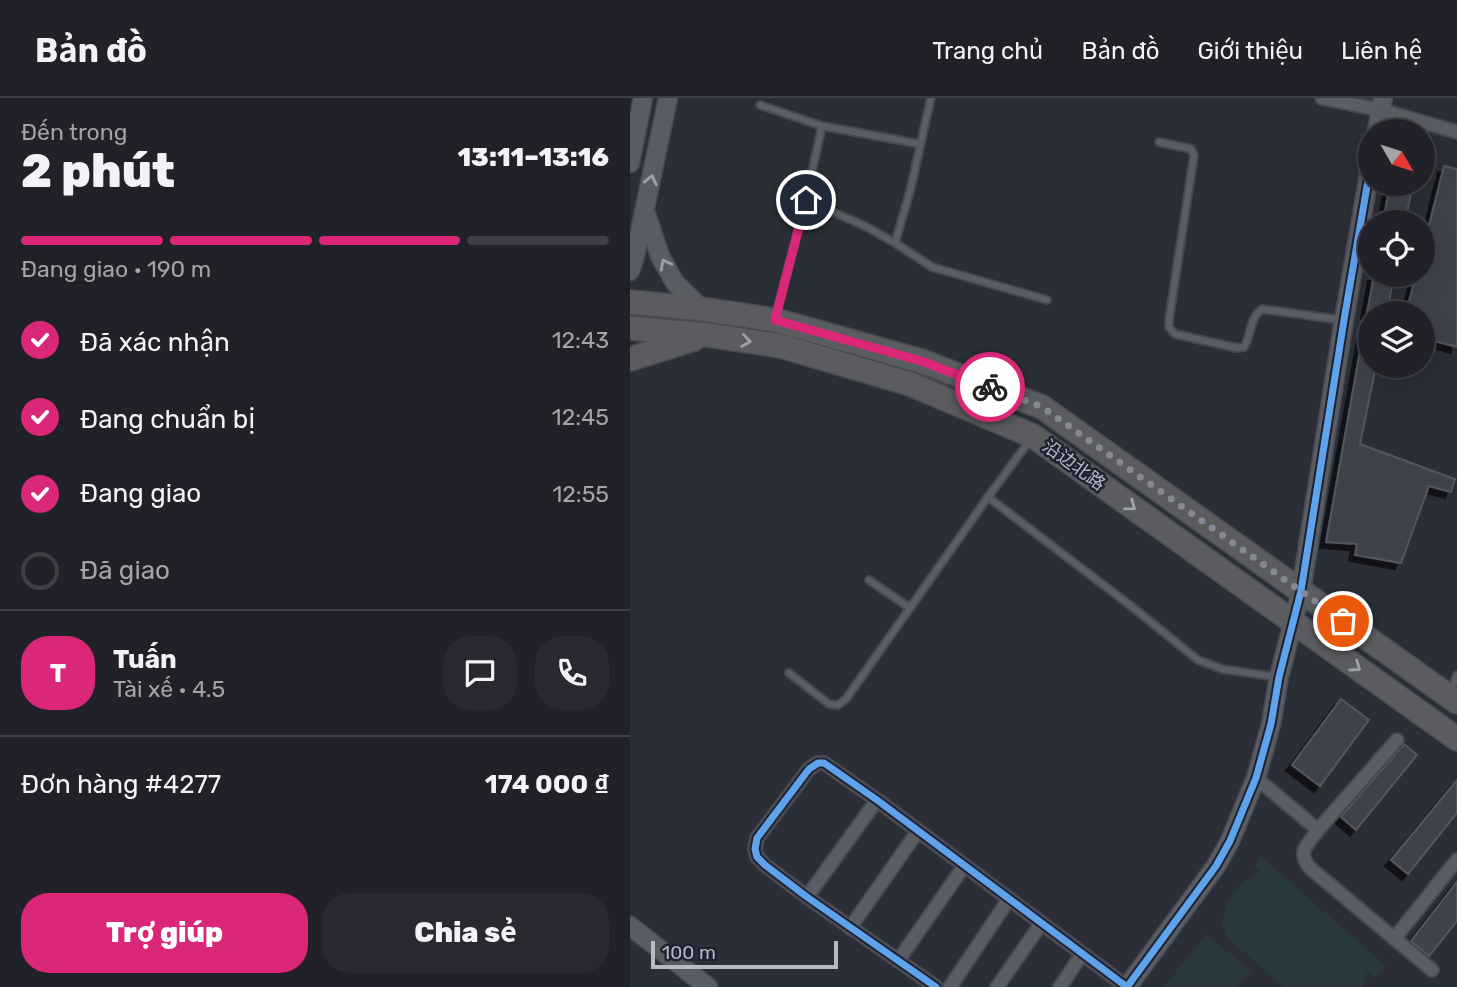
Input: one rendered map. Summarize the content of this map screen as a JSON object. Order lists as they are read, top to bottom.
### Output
{
  "streets": {
    "highway": ["沿边北路"]
  },
  "scale_bar": "100 m",
  "north": "bottom right",
  "page": {
    "header": "Bản đồ",
    "nav": [
      "Trang chủ",
      "Bản đồ",
      "Giới thiệu",
      "Liên hệ"
    ],
    "heading": ["2 phút", "Đến trong", "13:11–13:16"],
    "panel": [
      "Tuấn",
      "Tài xế · 4.5",
      "Đơn hàng #4277",
      "174 000 ₫"
    ],
    "bar": "Đang giao · 190 m",
    "list": [
      ["Đã xác nhận", "12:43"],
      ["Đang chuẩn bị", "12:45"],
      ["Đang giao", "12:55"],
      "Đã giao"
    ],
    "round": "T",
    "buttons": ["Trợ giúp", "Chia sẻ"],
    "scale": "100 m"
  }
}
